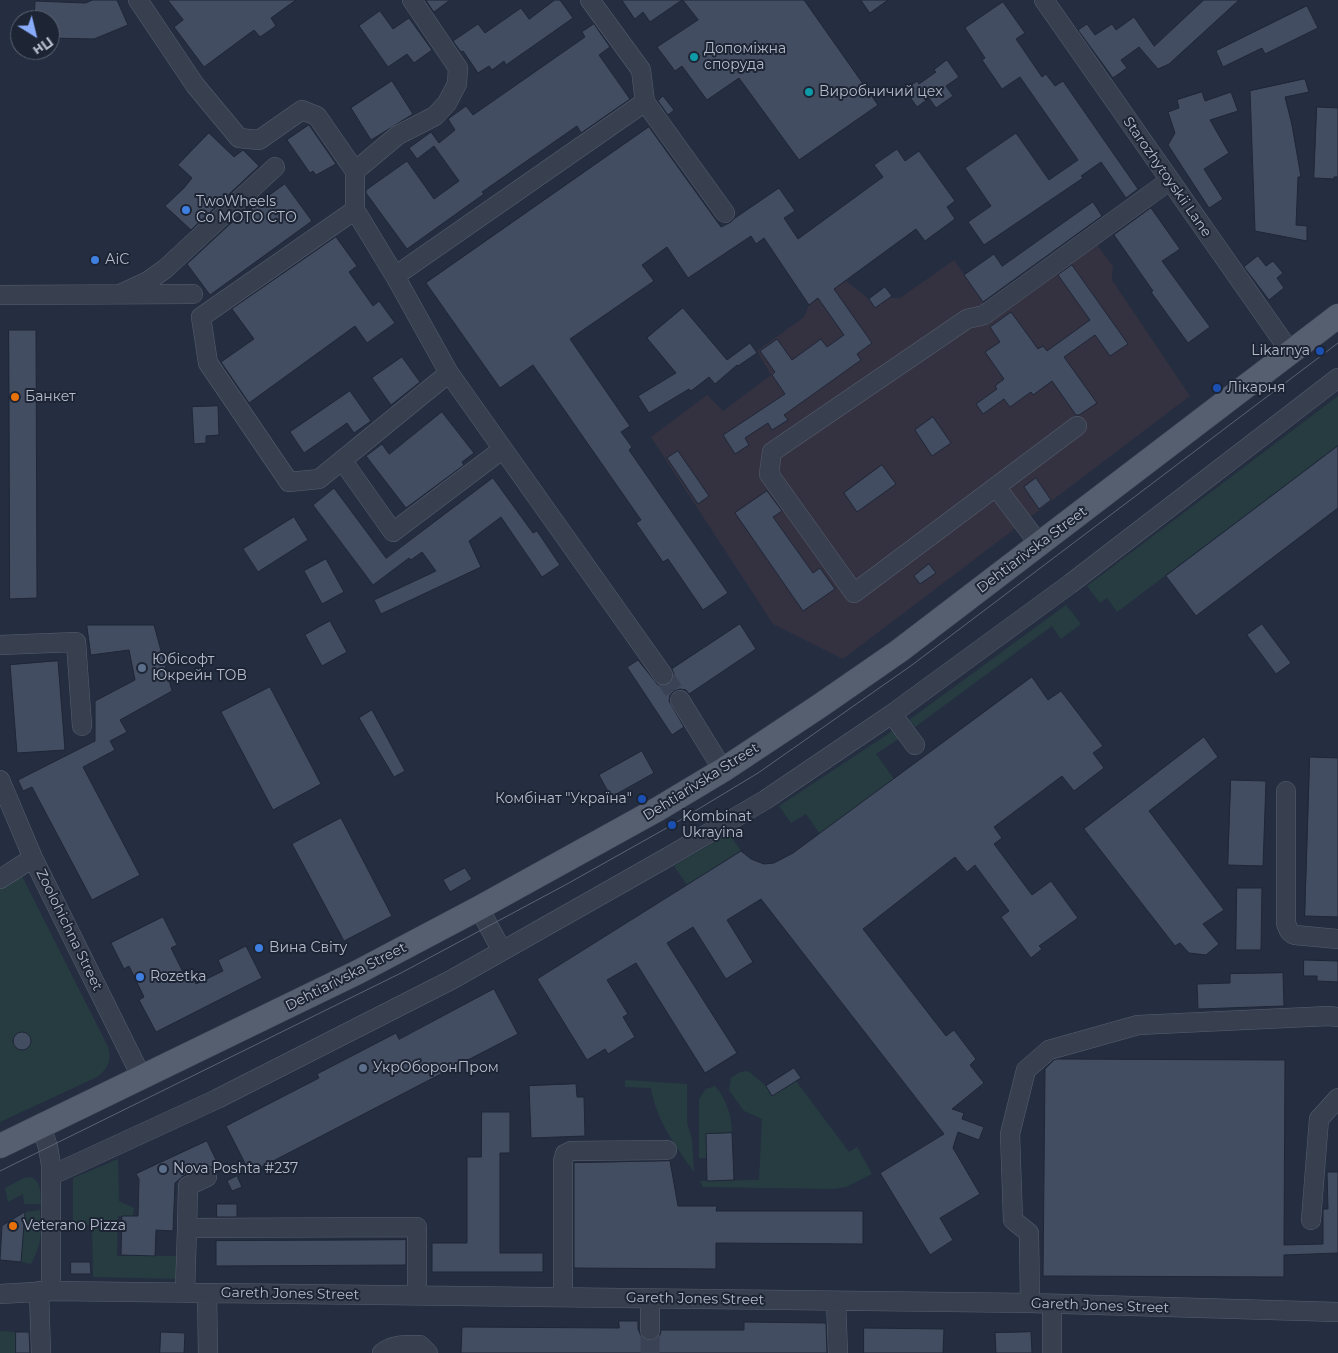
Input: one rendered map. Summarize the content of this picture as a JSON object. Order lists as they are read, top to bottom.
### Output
{
  "streets": {
    "main road": ["Dehtiarivska Street"],
    "street": ["Starozhytoyskii Lane", "Zoolohichna Street", "Gareth Jones Street"]
  },
  "crossings": [
    ["Starozhytoyskii Lane", "Dehtiarivska Street"],
    ["Dehtiarivska Street", "Zoolohichna Street"]
  ],
  "places": [
    "Допоміжна споруда",
    "Виробничий цех",
    "TwoWheels Co МОТО СТО",
    "АіС",
    "Likarnya",
    "Лікарня",
    "Банкет",
    "Юбісофт Юкрейн ТОВ",
    "Комбінат \"Україна\"",
    "Kombinat Ukrayina",
    "Вина Світу",
    "Rozetka",
    "УкрОборонПром",
    "Nova Poshta #237",
    "Veterano Pizza"
  ],
  "north": "bottom right"
}
